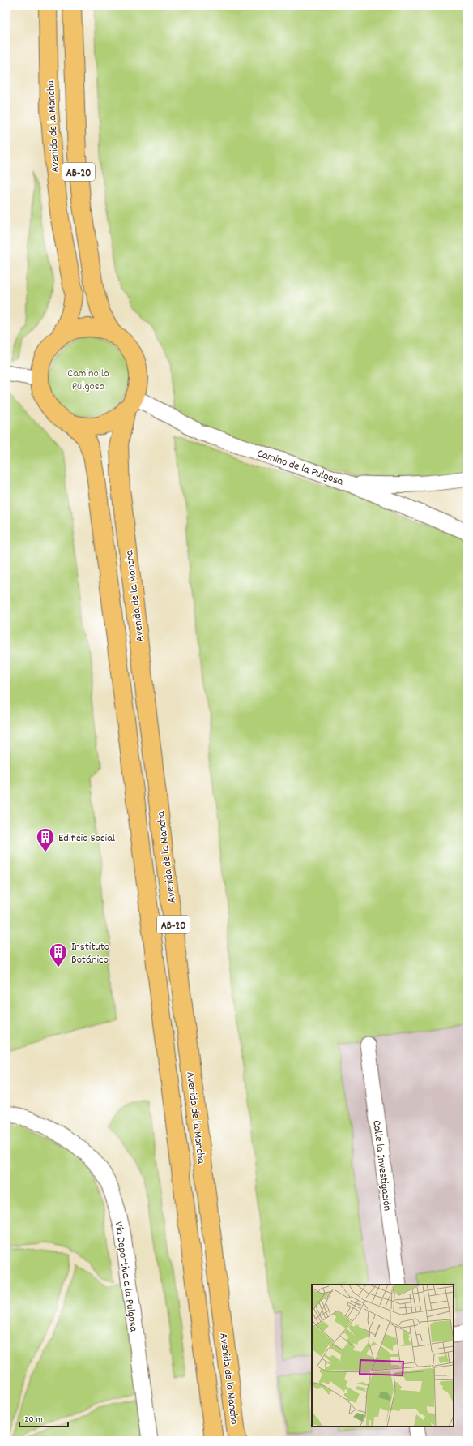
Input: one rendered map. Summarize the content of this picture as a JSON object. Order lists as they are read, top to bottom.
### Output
{
  "streets": {
    "main road": ["Avenida de la Mancha", "AB-20"],
    "street": ["Camino de la Pulgosa", "Calle la Investigación", "Vía Deportiva a la Pulgosa"]
  },
  "crossings": [
    ["Avenida de la Mancha", "AB-20"],
    ["Avenida de la Mancha", "Camino de la Pulgosa"],
    ["AB-20", "Camino de la Pulgosa"]
  ],
  "parks": ["Camino la Pulgosa"],
  "places": {
    "building": ["Edificio Social", "Instituto Botánico"]
  },
  "scale_bar": "20 m"
}
